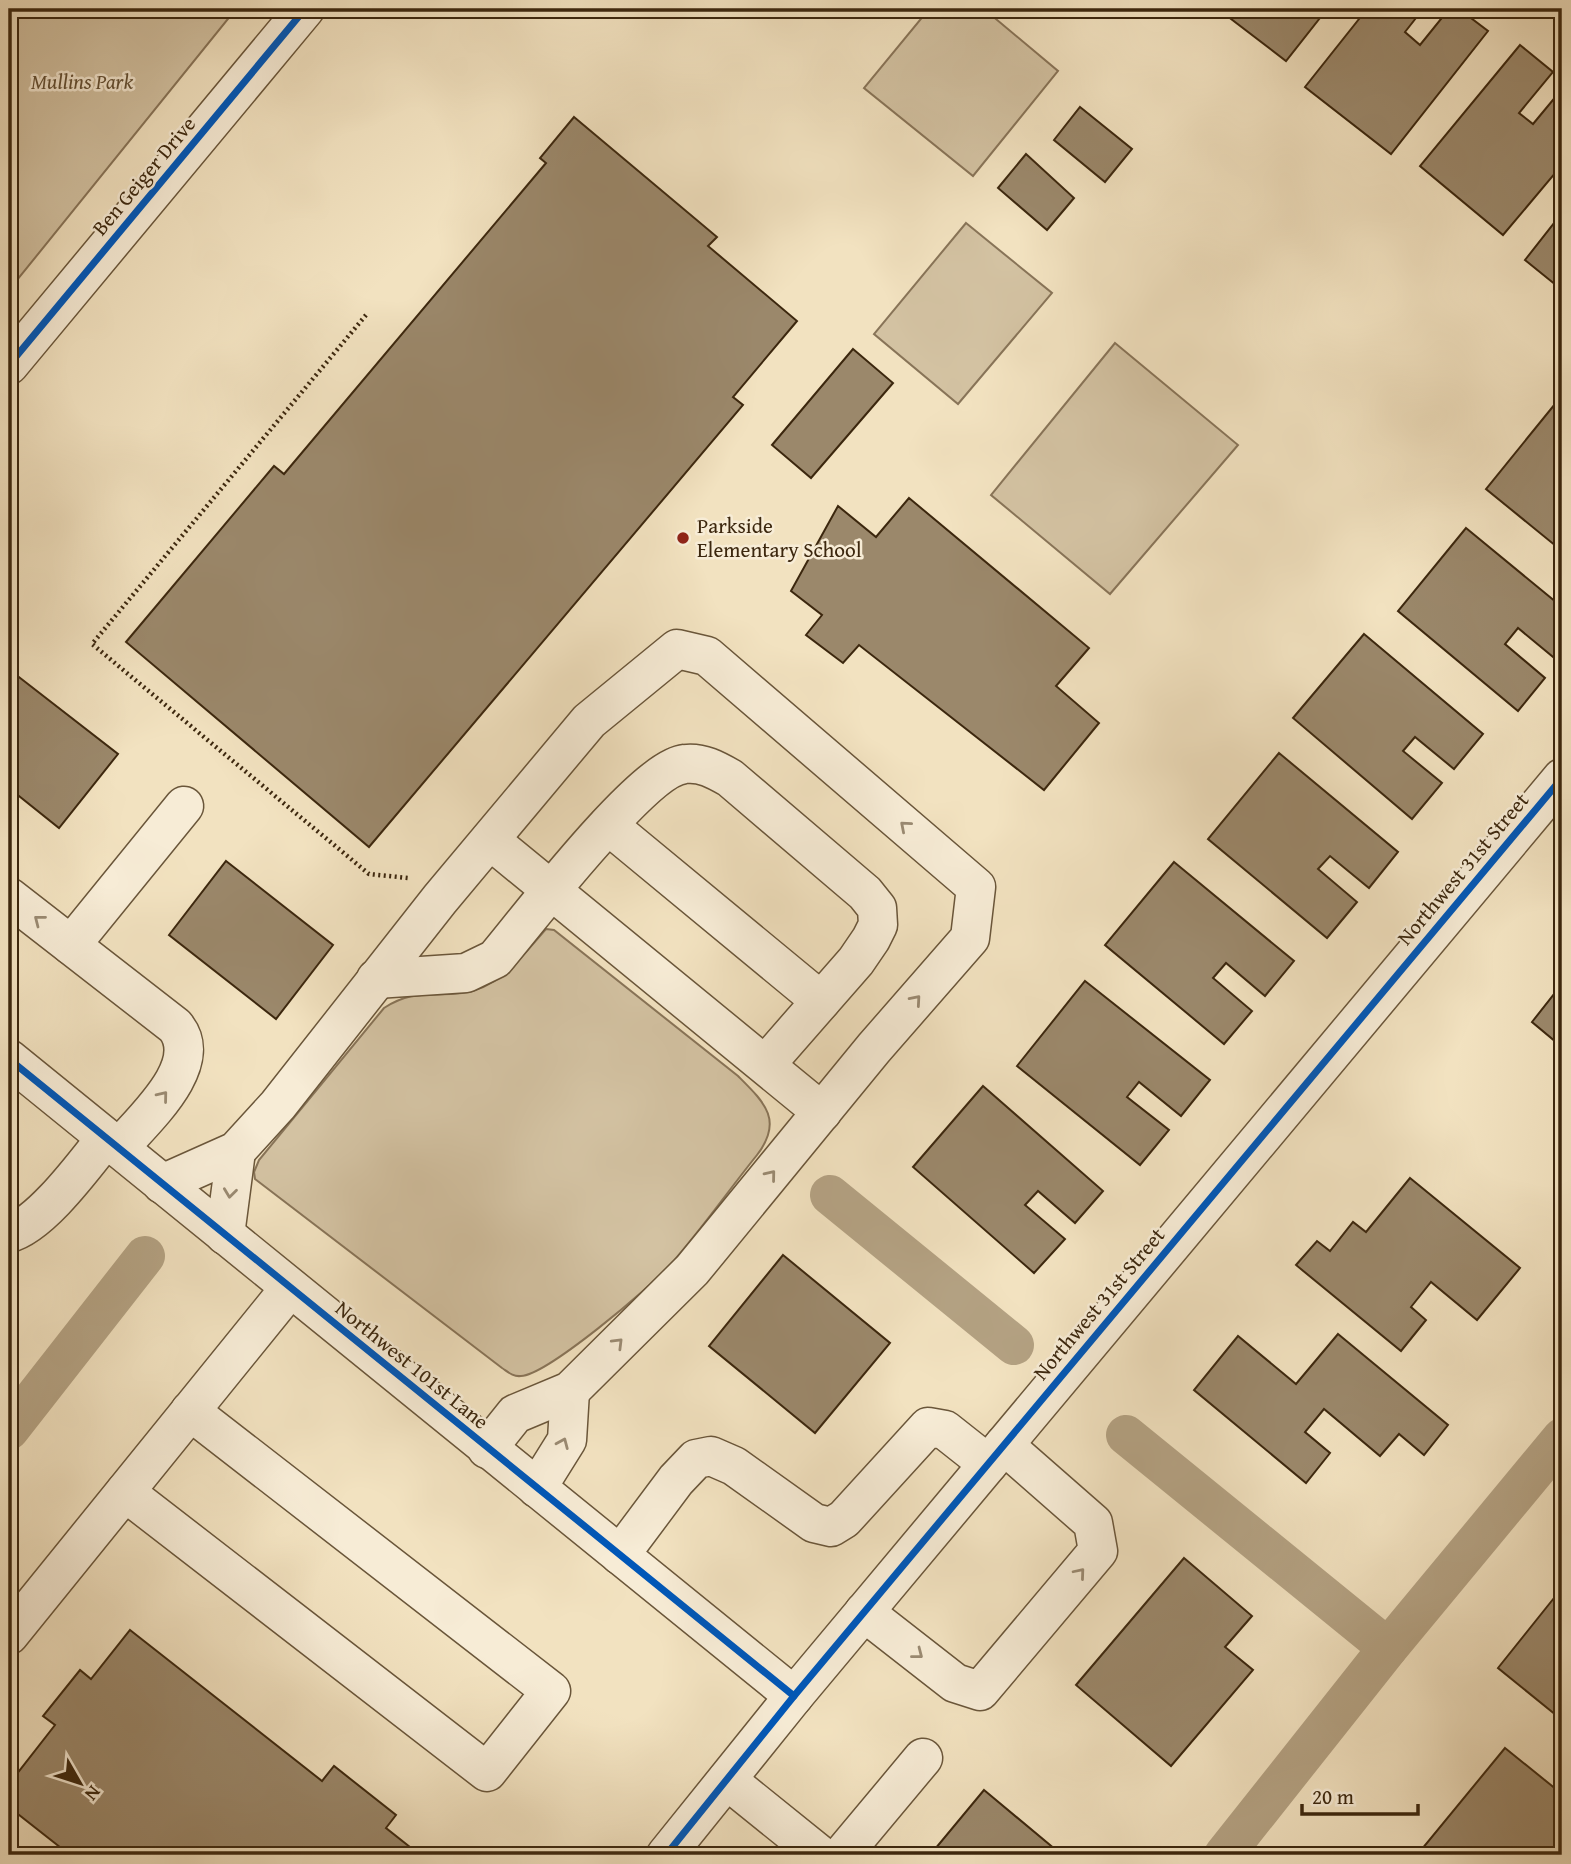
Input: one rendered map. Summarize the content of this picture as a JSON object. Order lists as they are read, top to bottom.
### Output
{
  "streets": {
    "street": ["Ben Geiger Drive", "Northwest 31st Street", "Northwest 101st Lane"]
  },
  "crossings": [
    ["Northwest 31st Street", "Northwest 101st Lane"]
  ],
  "parks": ["Mullins Park"],
  "places": ["Parkside Elementary School"],
  "scale_bar": "20 m",
  "north": "bottom right"
}
